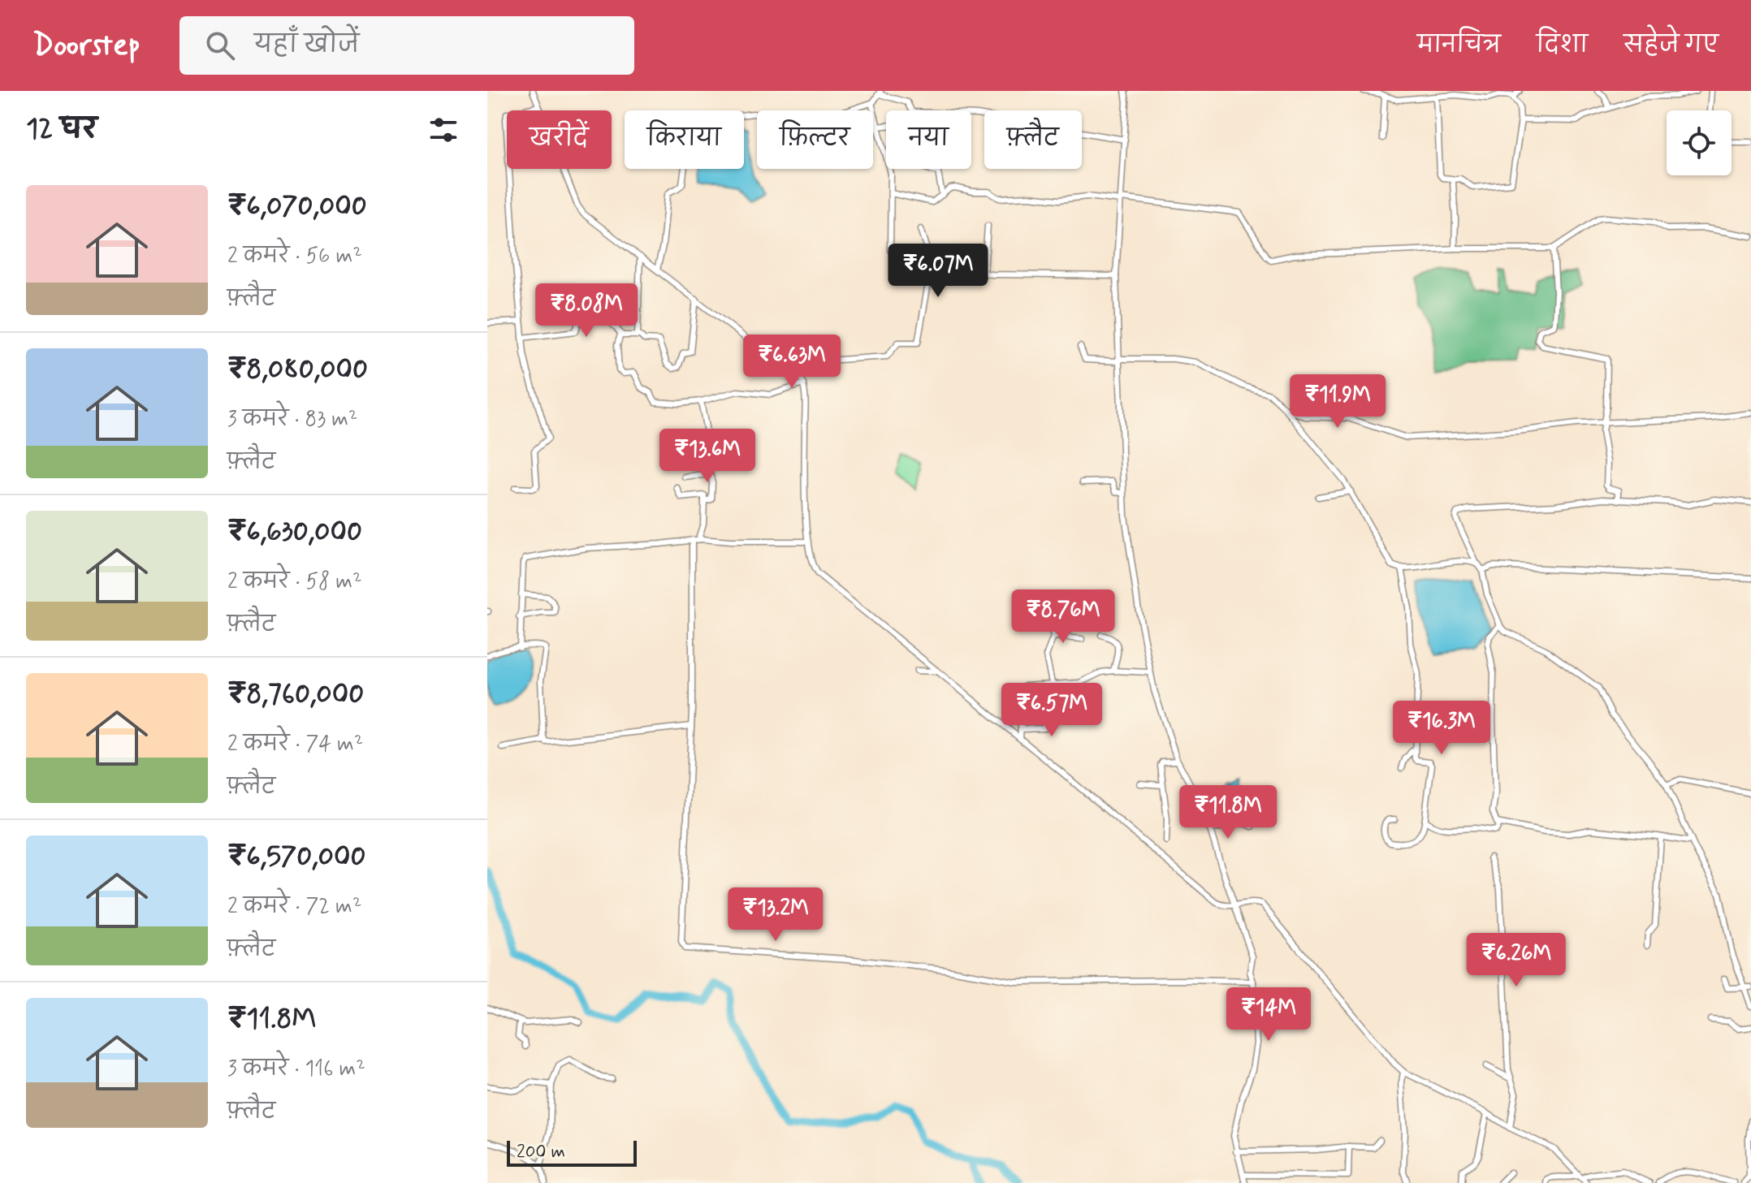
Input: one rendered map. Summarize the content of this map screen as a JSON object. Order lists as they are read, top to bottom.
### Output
{
  "scale_bar": "200 m",
  "page": {
    "header": "Doorstep",
    "search": "यहाँ खोजें",
    "nav": ["मानचित्र", "दिशा", "सहेजे गए"],
    "heading": "12 घर",
    "chip": [
      "खरीदें",
      "किराया",
      "फ़िल्टर",
      "नया",
      "फ़्लैट"
    ],
    "list": [
      {
        "name": "₹6,070,000",
        "note": "2 कमरे · 56 m² · फ़्लैट"
      },
      {
        "name": "₹8,080,000",
        "note": "3 कमरे · 83 m² · फ़्लैट"
      },
      {
        "name": "₹6,630,000",
        "note": "2 कमरे · 58 m² · फ़्लैट"
      },
      {
        "name": "₹8,760,000",
        "note": "2 कमरे · 74 m² · फ़्लैट"
      },
      {
        "name": "₹6,570,000",
        "note": "2 कमरे · 72 m² · फ़्लैट"
      },
      {
        "name": "₹11.8M",
        "note": "3 कमरे · 116 m² · फ़्लैट"
      }
    ],
    "price": [
      "₹6.07M",
      "₹8.08M",
      "₹6.63M",
      "₹11.9M",
      "₹13.6M",
      "₹8.76M",
      "₹6.57M",
      "₹16.3M",
      "₹11.8M",
      "₹13.2M",
      "₹6.26M",
      "₹14M"
    ],
    "scale": "200 m"
  }
}
